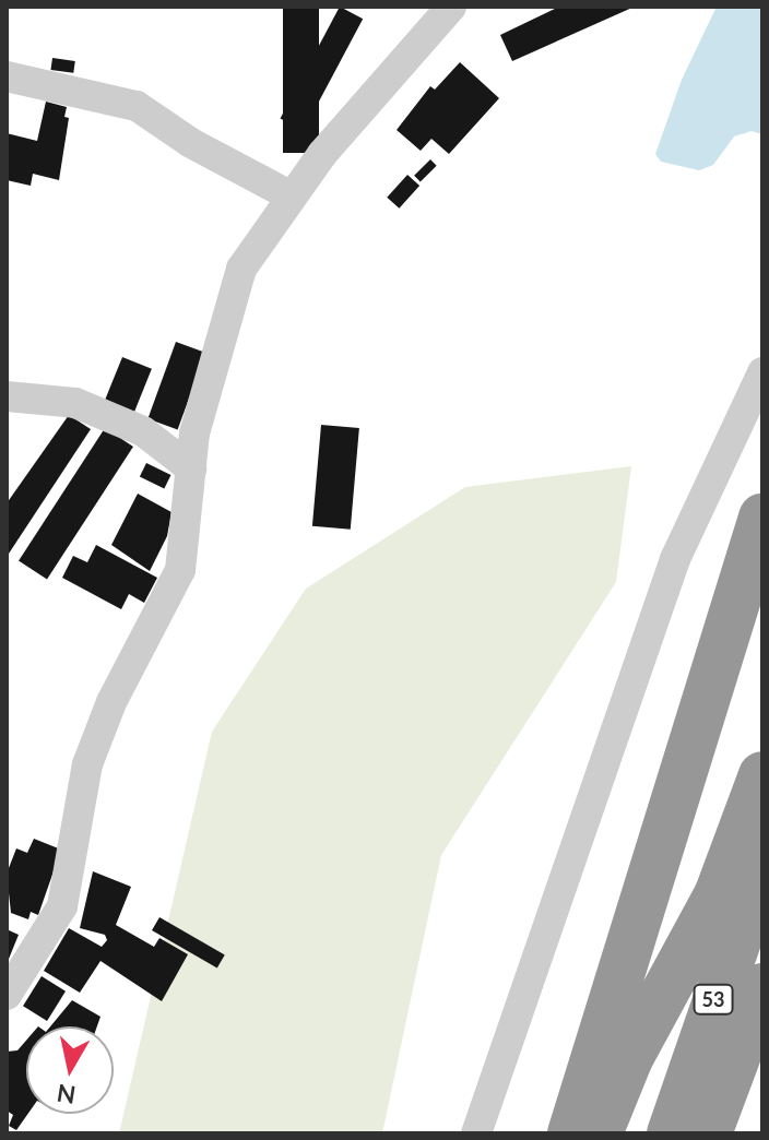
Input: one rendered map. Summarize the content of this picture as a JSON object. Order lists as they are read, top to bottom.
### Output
{
  "streets": {
    "highway": ["53"]
  },
  "north": "bottom"
}
